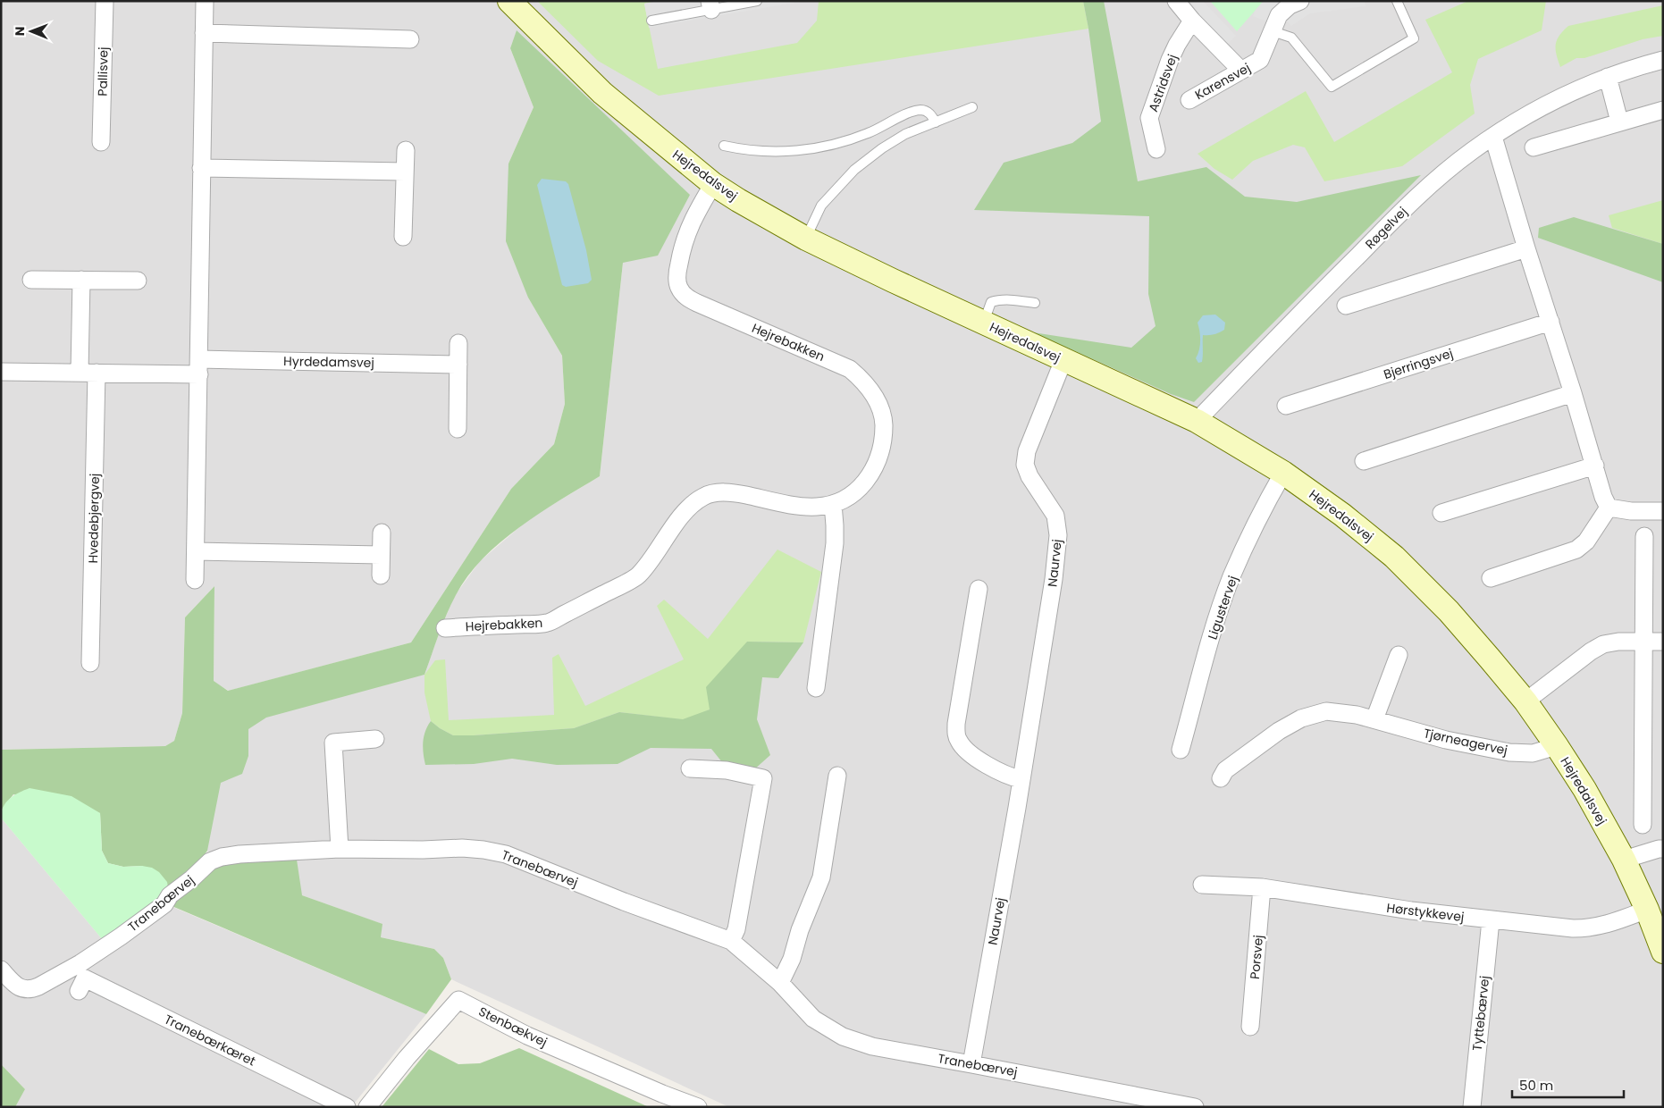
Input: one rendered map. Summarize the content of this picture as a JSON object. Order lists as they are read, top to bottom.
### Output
{
  "streets": {
    "street": [
      "Pallisvej",
      "Karensvej",
      "Astridsvej",
      "Hejredalsvej",
      "Røgelvej",
      "Hejrebakken",
      "Hyrdedamsvej",
      "Bjerringsvej",
      "Hvedebjergvej",
      "Naurvej",
      "Ligustervej",
      "Tjørneagervej",
      "Tranebærvej",
      "Hørstykkevej",
      "Porsvej",
      "Tyttebærvej",
      "Stenbækvej",
      "Tranebærkæret"
    ]
  },
  "crossings": [
    ["Hejredalsvej", "Røgelvej"],
    ["Hejredalsvej", "Hejrebakken"],
    ["Hejredalsvej", "Naurvej"],
    ["Hejredalsvej", "Ligustervej"],
    ["Hejredalsvej", "Tjørneagervej"],
    ["Hejredalsvej", "Hørstykkevej"],
    ["Naurvej", "Tranebærvej"],
    ["Hørstykkevej", "Porsvej"],
    ["Hørstykkevej", "Tyttebærvej"]
  ],
  "scale_bar": "50 m",
  "north": "left"
}
